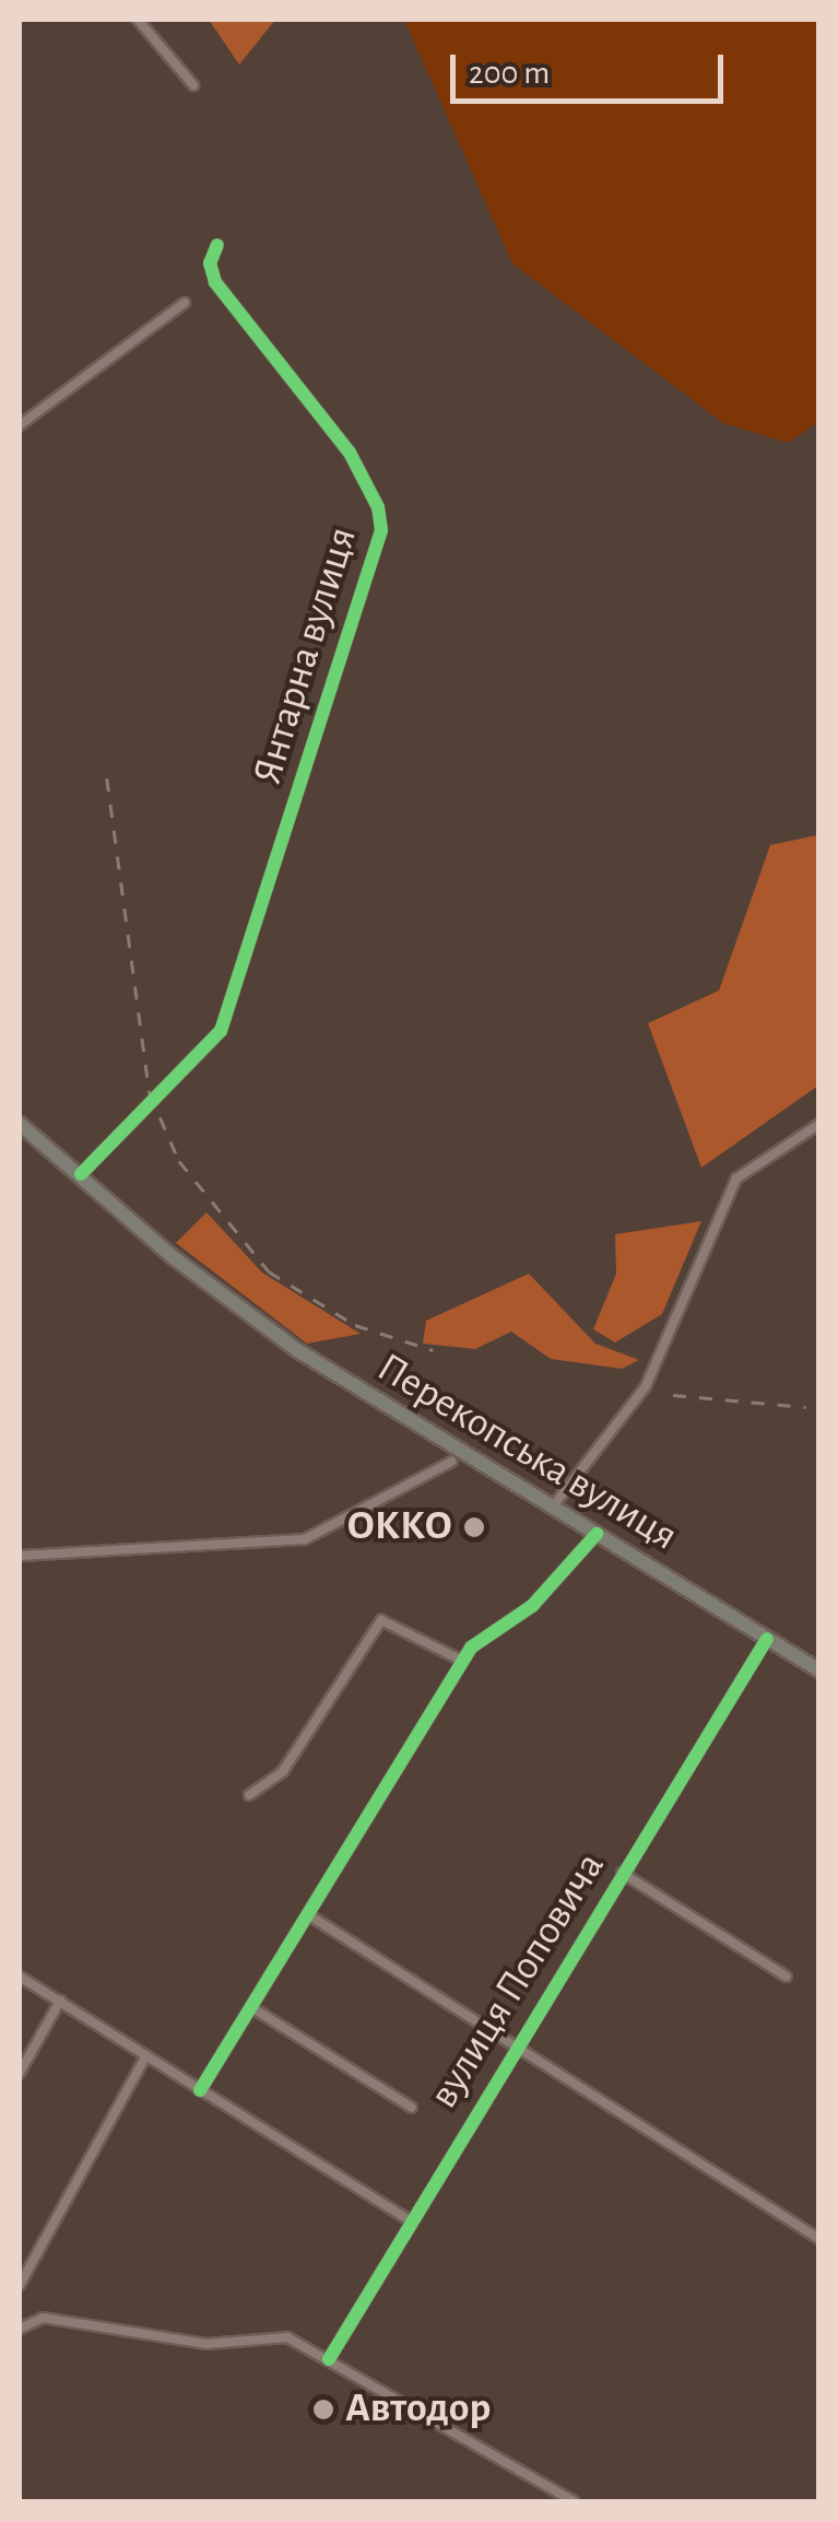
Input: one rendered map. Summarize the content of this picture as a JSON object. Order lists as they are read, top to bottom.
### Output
{
  "streets": {
    "main road": ["Перекопська вулиця"],
    "street": ["Янтарна вулиця", "вулиця Поповича"]
  },
  "crossings": [
    ["Янтарна вулиця", "Перекопська вулиця"],
    ["Перекопська вулиця", "вулиця Поповича"]
  ],
  "places": ["ОККО", "Автодор"],
  "scale_bar": "200 m"
}
